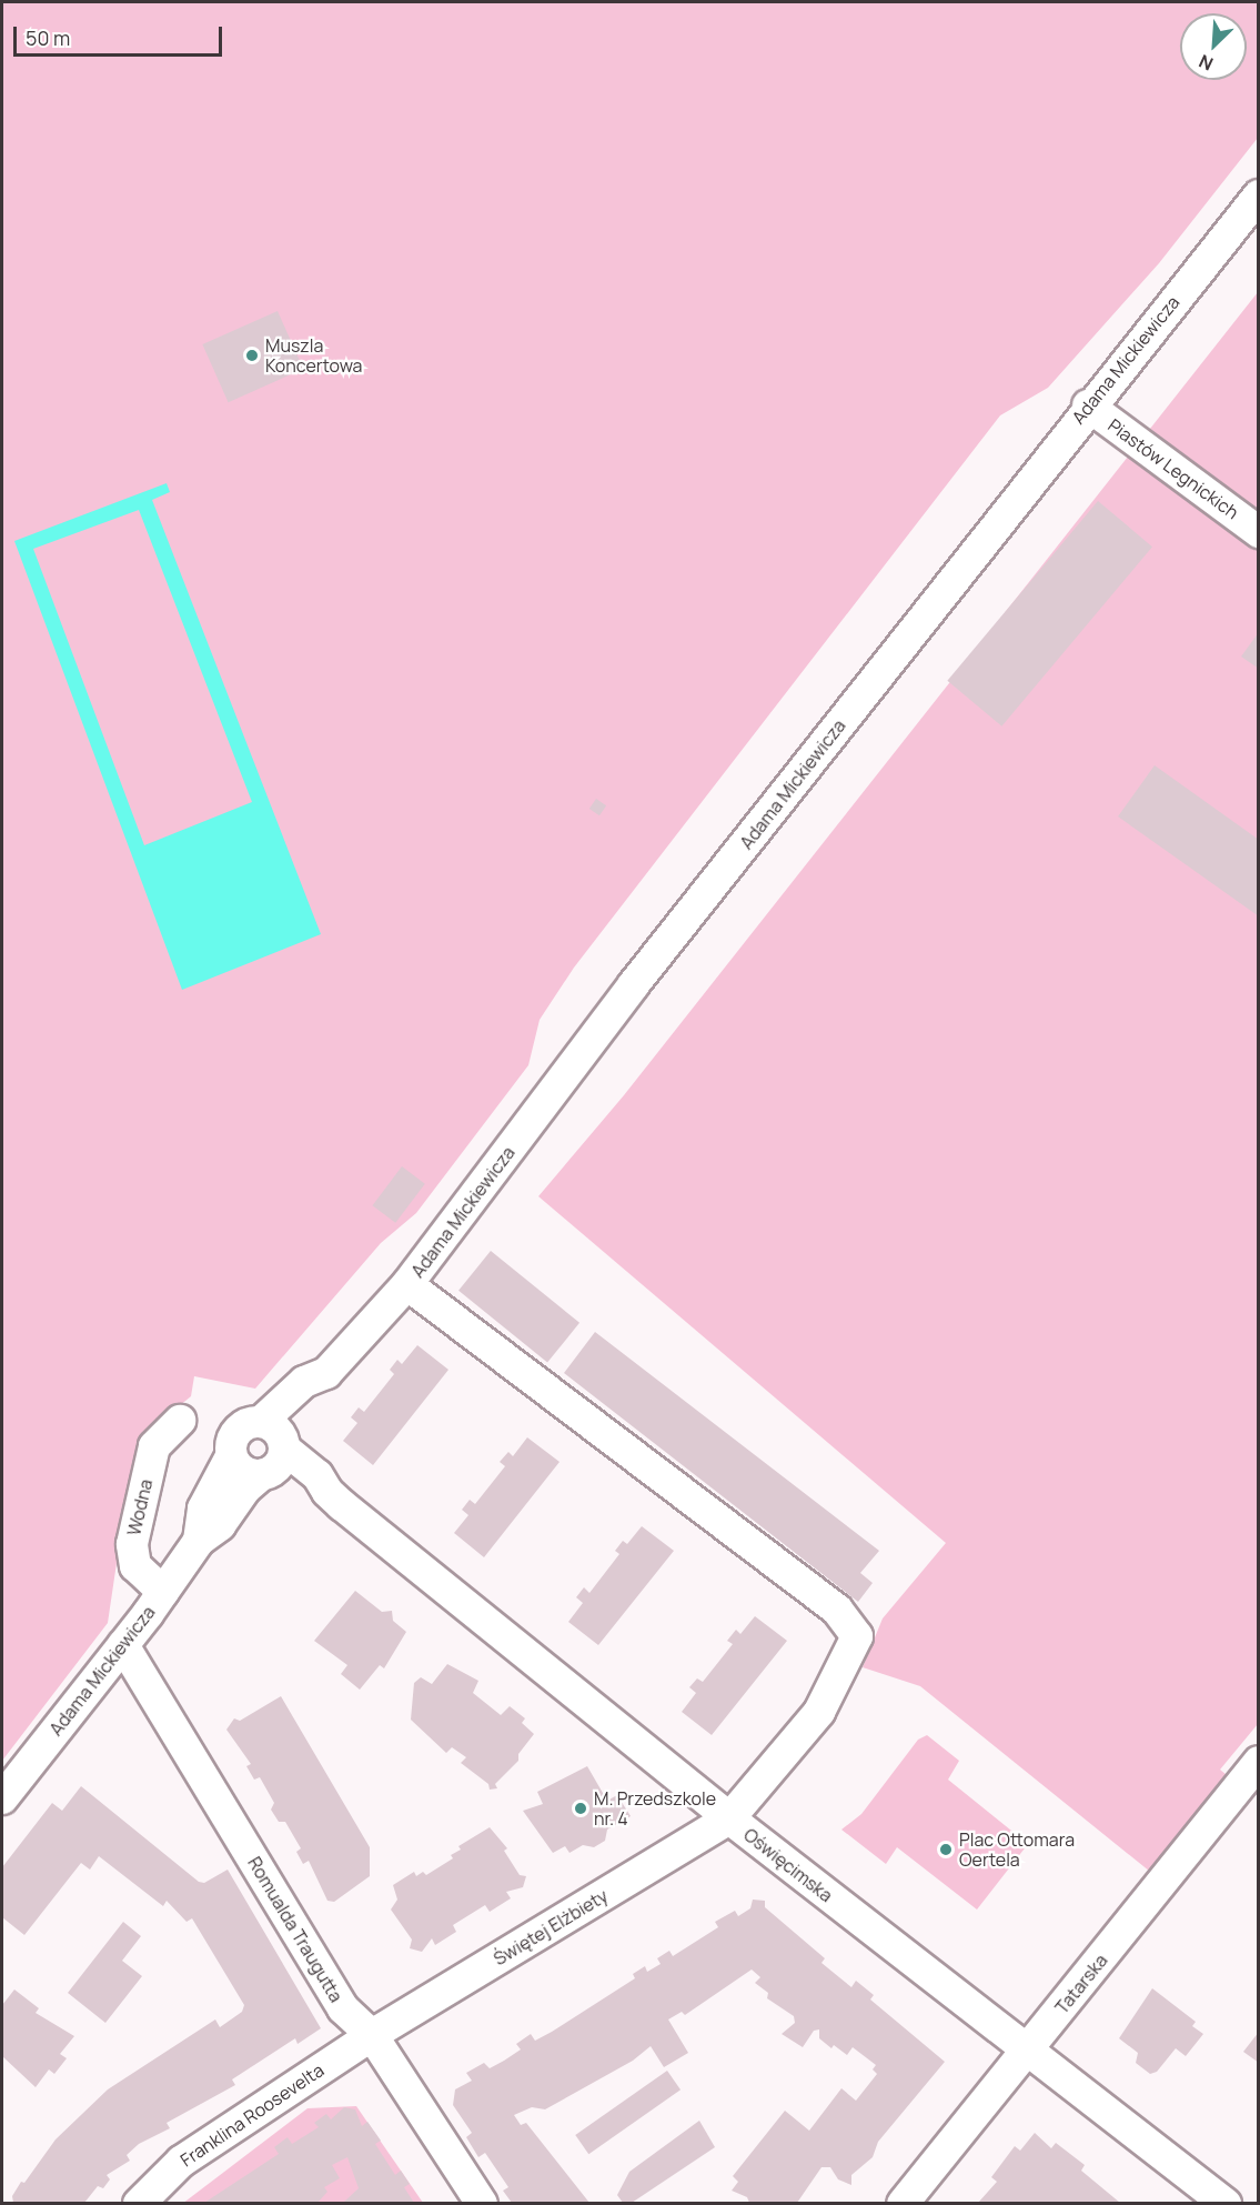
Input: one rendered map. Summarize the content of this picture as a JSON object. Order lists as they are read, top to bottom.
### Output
{
  "streets": {
    "street": [
      "Adama Mickiewicza",
      "Piastów Legnickich",
      "Wodna",
      "Oświęcimska",
      "Świętej Elżbiety",
      "Romualda Traugutta",
      "Tatarska",
      "Franklina Roosevelta"
    ]
  },
  "crossings": [
    ["Adama Mickiewicza", "Piastów Legnickich"],
    ["Adama Mickiewicza", "Wodna"],
    ["Adama Mickiewicza", "Oświęcimska"],
    ["Adama Mickiewicza", "Świętej Elżbiety"],
    ["Adama Mickiewicza", "Romualda Traugutta"],
    ["Oświęcimska", "Świętej Elżbiety"],
    ["Oświęcimska", "Tatarska"],
    ["Świętej Elżbiety", "Romualda Traugutta"],
    ["Świętej Elżbiety", "Franklina Roosevelta"],
    ["Romualda Traugutta", "Franklina Roosevelta"]
  ],
  "places": ["Muszla Koncertowa", "M. Przedszkole nr. 4", "Plac Ottomara Oertela"],
  "scale_bar": "50 m",
  "north": "bottom left"
}
